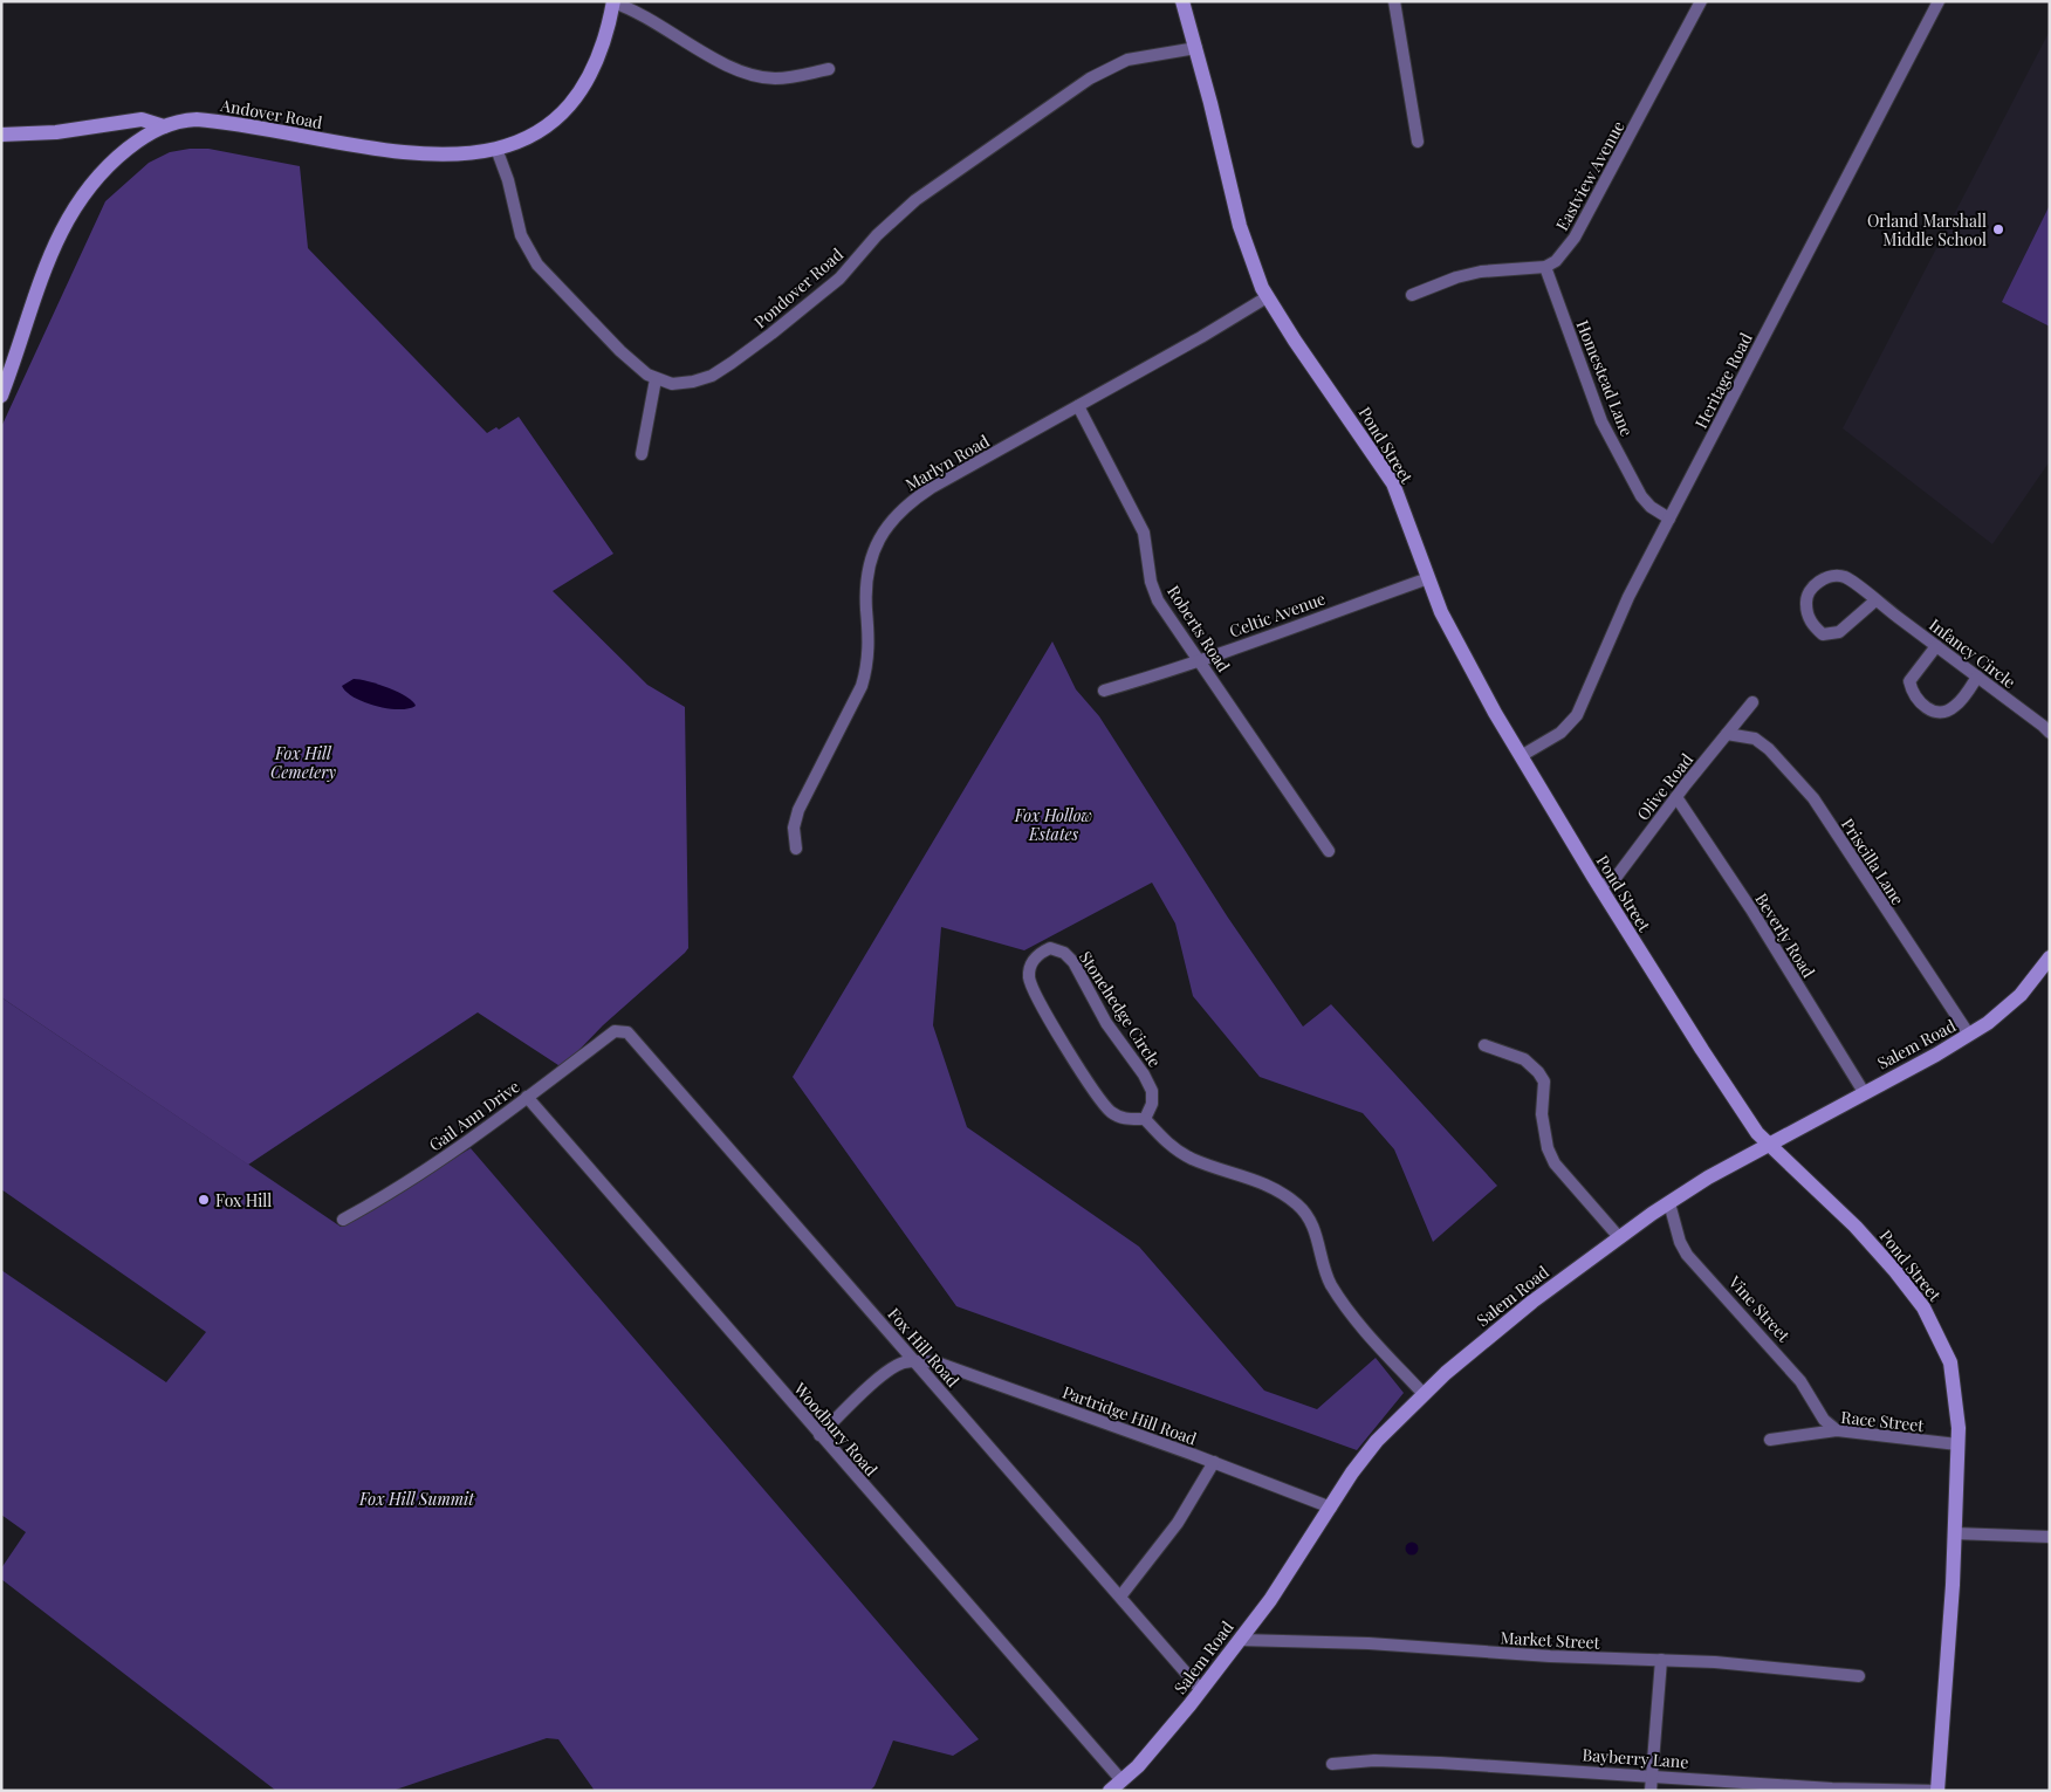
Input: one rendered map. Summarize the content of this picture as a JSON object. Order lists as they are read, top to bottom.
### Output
{
  "streets": {
    "street": [
      "Andover Road",
      "Eastview Avenue",
      "Pondover Road",
      "Homestead Lane",
      "Heritage Road",
      "Pond Street",
      "Marlyn Road",
      "Celtic Avenue",
      "Roberts Road",
      "Infancy Circle",
      "Olive Road",
      "Priscilla Lane",
      "Beverly Road",
      "Stonehedge Circle",
      "Salem Road",
      "Gail Ann Drive",
      "Vine Street",
      "Fox Hill Road",
      "Partridge Hill Road",
      "Race Street",
      "Woodbury Road",
      "Market Street",
      "Bayberry Lane"
    ]
  },
  "crossings": [
    ["Eastview Avenue", "Homestead Lane"],
    ["Pondover Road", "Pond Street"],
    ["Homestead Lane", "Heritage Road"],
    ["Heritage Road", "Pond Street"],
    ["Pond Street", "Marlyn Road"],
    ["Pond Street", "Celtic Avenue"],
    ["Pond Street", "Olive Road"],
    ["Pond Street", "Salem Road"],
    ["Pond Street", "Race Street"],
    ["Pond Street", "Bayberry Lane"],
    ["Marlyn Road", "Roberts Road"],
    ["Celtic Avenue", "Roberts Road"],
    ["Olive Road", "Priscilla Lane"],
    ["Olive Road", "Beverly Road"],
    ["Priscilla Lane", "Salem Road"],
    ["Beverly Road", "Salem Road"],
    ["Salem Road", "Vine Street"],
    ["Salem Road", "Fox Hill Road"],
    ["Salem Road", "Partridge Hill Road"],
    ["Salem Road", "Woodbury Road"],
    ["Salem Road", "Market Street"],
    ["Gail Ann Drive", "Fox Hill Road"],
    ["Gail Ann Drive", "Woodbury Road"],
    ["Vine Street", "Race Street"],
    ["Fox Hill Road", "Partridge Hill Road"]
  ],
  "parks": ["Fox Hill Cemetery", "Fox Hollow Estates", "Fox Hill Summit"],
  "places": ["Orland Marshall Middle School", "Fox Hill"]
}
